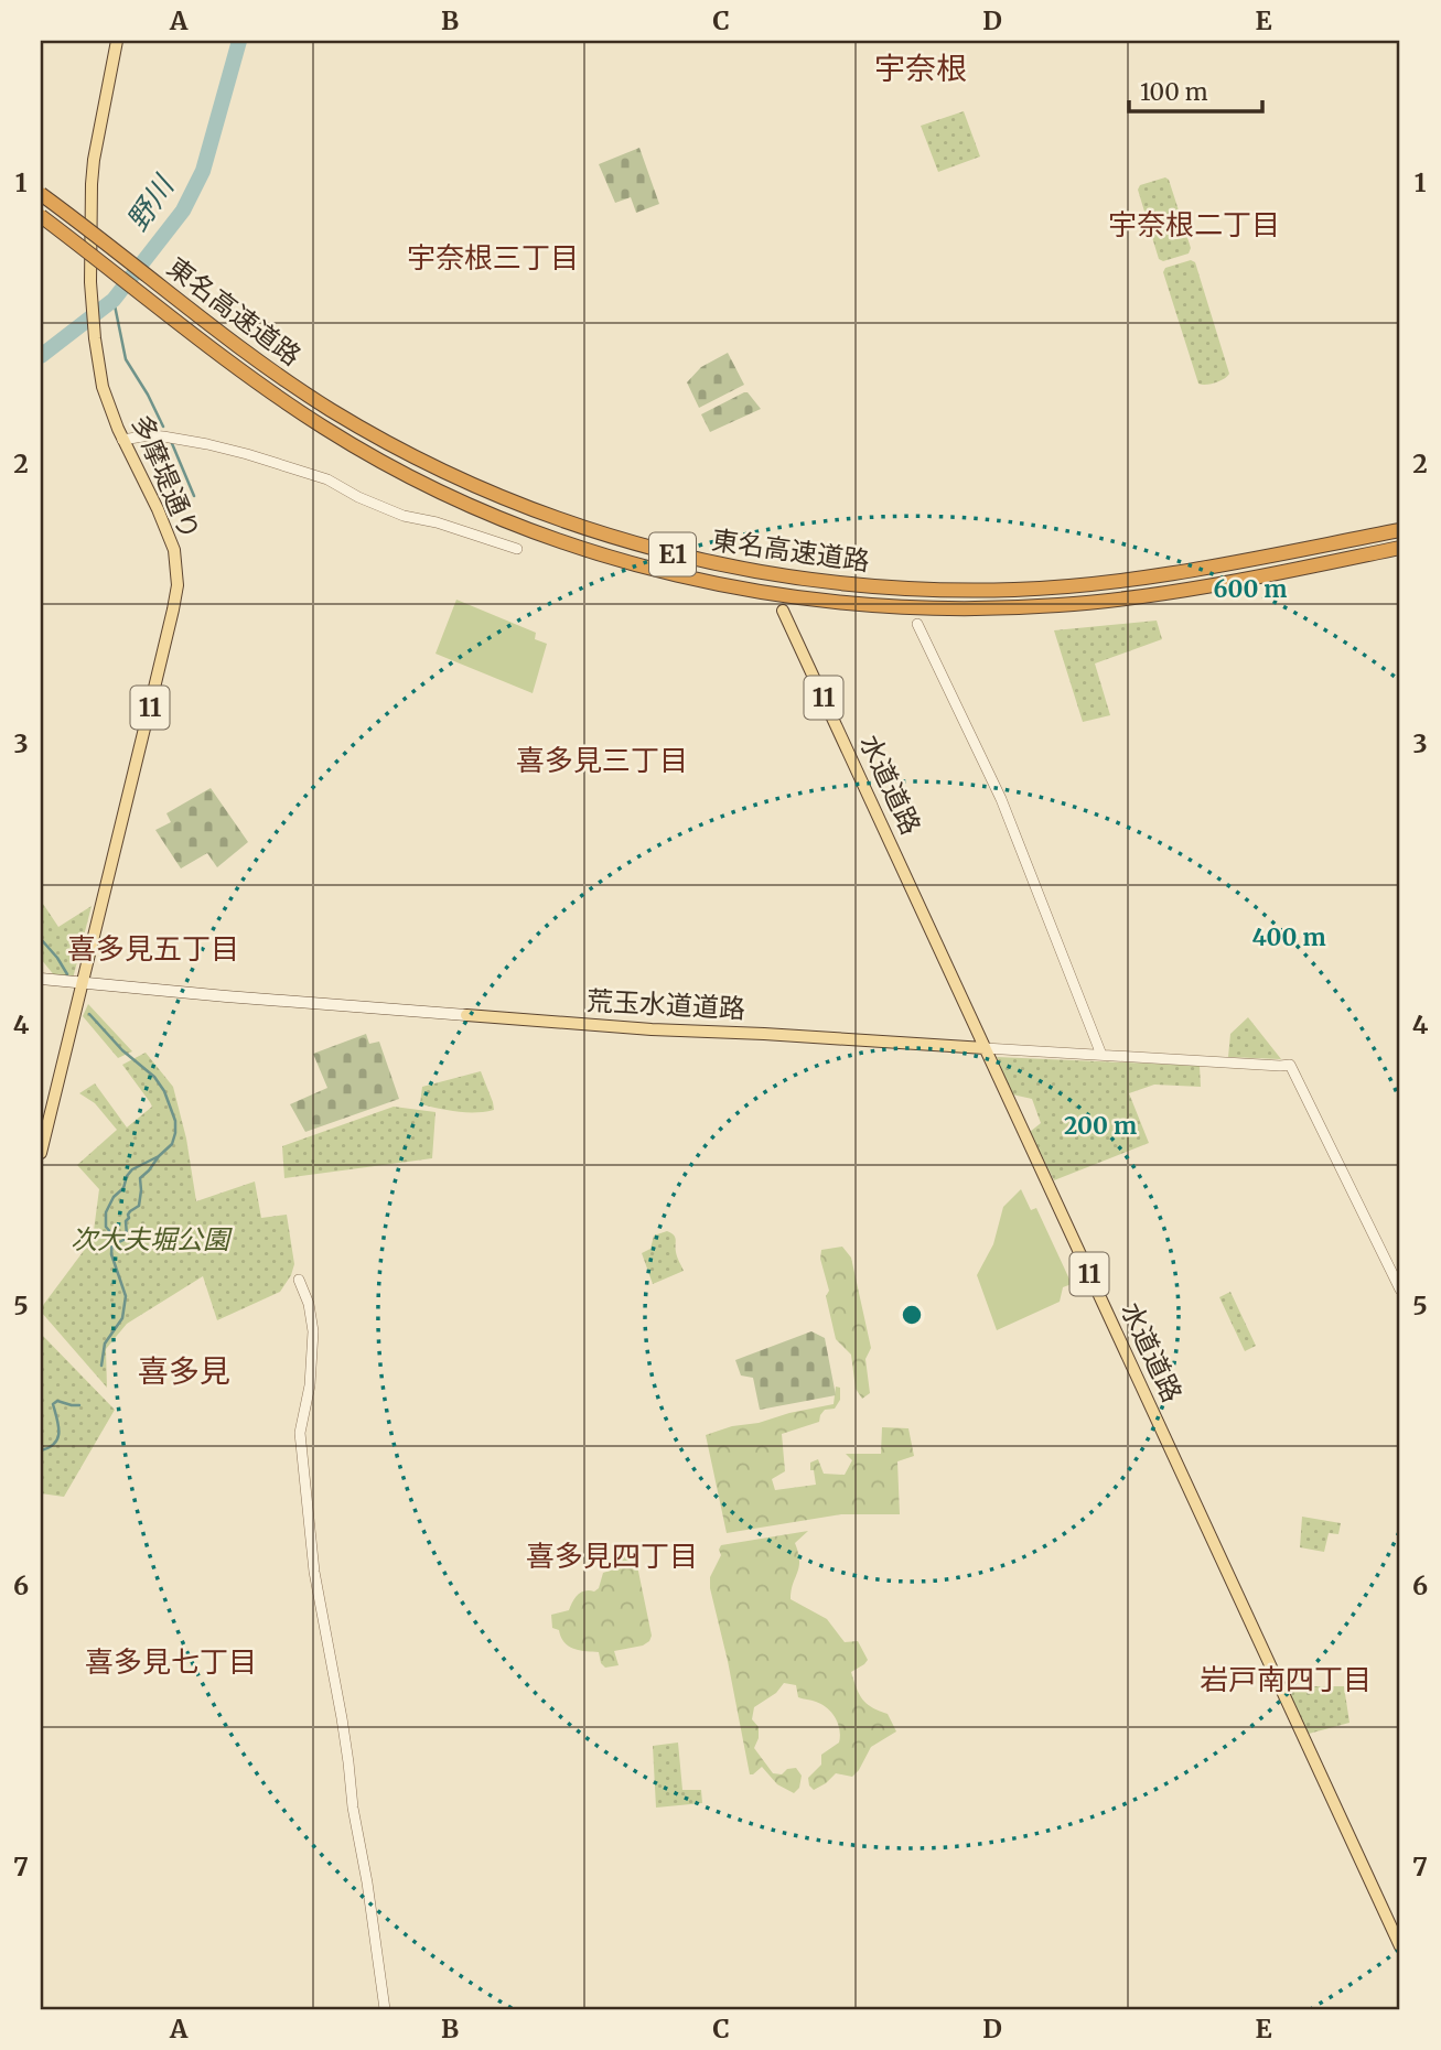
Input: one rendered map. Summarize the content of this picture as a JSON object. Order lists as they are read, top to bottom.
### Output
{
  "streets": {
    "highway": ["東名高速道路", "E1"],
    "main road": [
      "多摩堤通り",
      "11",
      "水道道路",
      "荒玉水道道路"
    ]
  },
  "crossings": [
    ["多摩堤通り", "荒玉水道道路"],
    ["水道道路", "荒玉水道道路"]
  ],
  "districts": [
    "宇奈根",
    "宇奈根二丁目",
    "宇奈根三丁目",
    "喜多見三丁目",
    "喜多見五丁目",
    "喜多見",
    "喜多見四丁目",
    "喜多見七丁目",
    "岩戸南四丁目"
  ],
  "water": ["野川"],
  "parks": ["次大夫堀公園"],
  "scale_bar": "100 m",
  "grid": {
    "columns": [
      "A",
      "B",
      "C",
      "D",
      "E"
    ],
    "rows": [
      "1",
      "2",
      "3",
      "4",
      "5",
      "6",
      "7"
    ]
  },
  "rings": ["600 m", "400 m", "200 m"]
}
